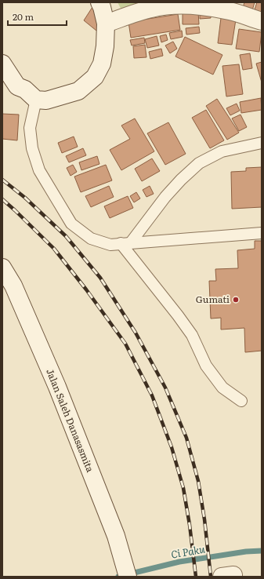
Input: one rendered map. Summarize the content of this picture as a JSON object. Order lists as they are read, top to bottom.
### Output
{
  "streets": {
    "main road": ["Jalan Saleh Danasasmita"]
  },
  "water": ["Ci Paku"],
  "places": ["Gumati"],
  "scale_bar": "20 m"
}
